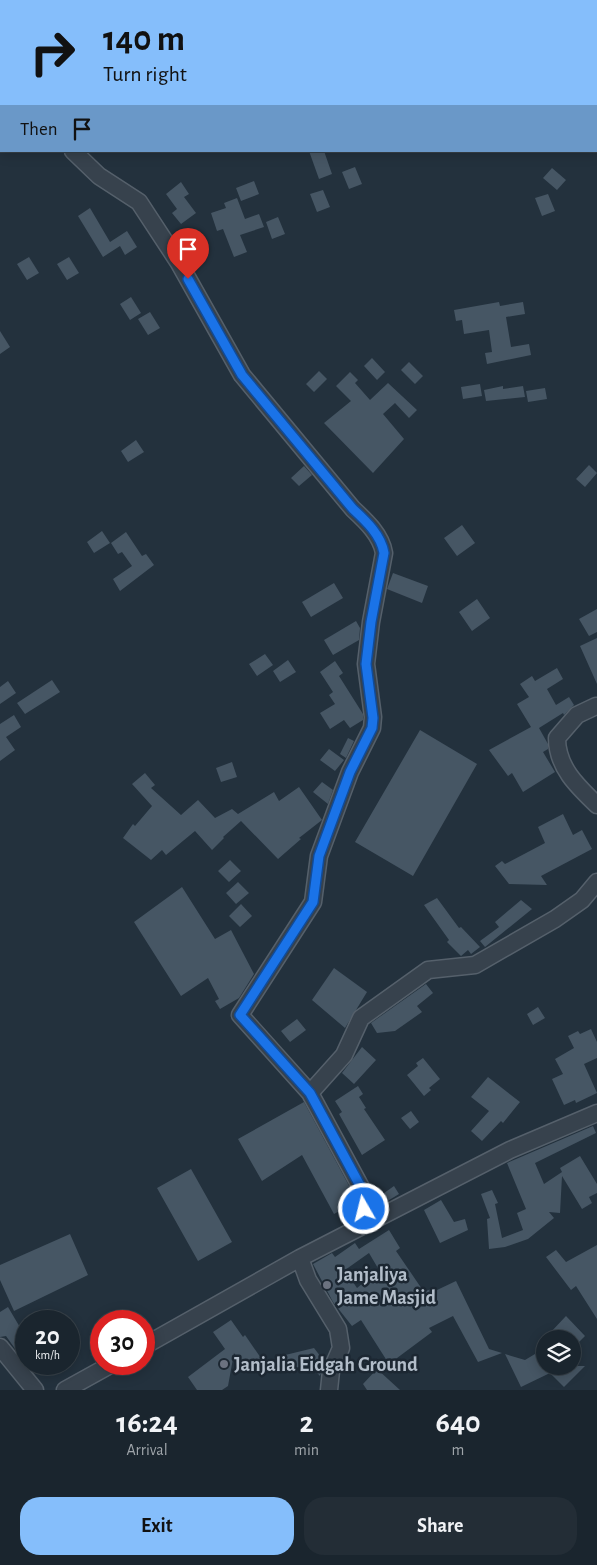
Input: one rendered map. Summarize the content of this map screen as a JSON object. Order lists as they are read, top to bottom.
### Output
{
  "places": ["Janjaliya Jame Masjid", "Janjalia Eidgah Ground"],
  "page": {
    "turn": ["140 m", "Turn right"],
    "then": "Then",
    "speed": "20 km/h",
    "limit": "30",
    "eta": [
      "16:24",
      "Arrival",
      "2",
      "min",
      "640",
      "m"
    ],
    "buttons": ["Exit", "Share"]
  }
}
